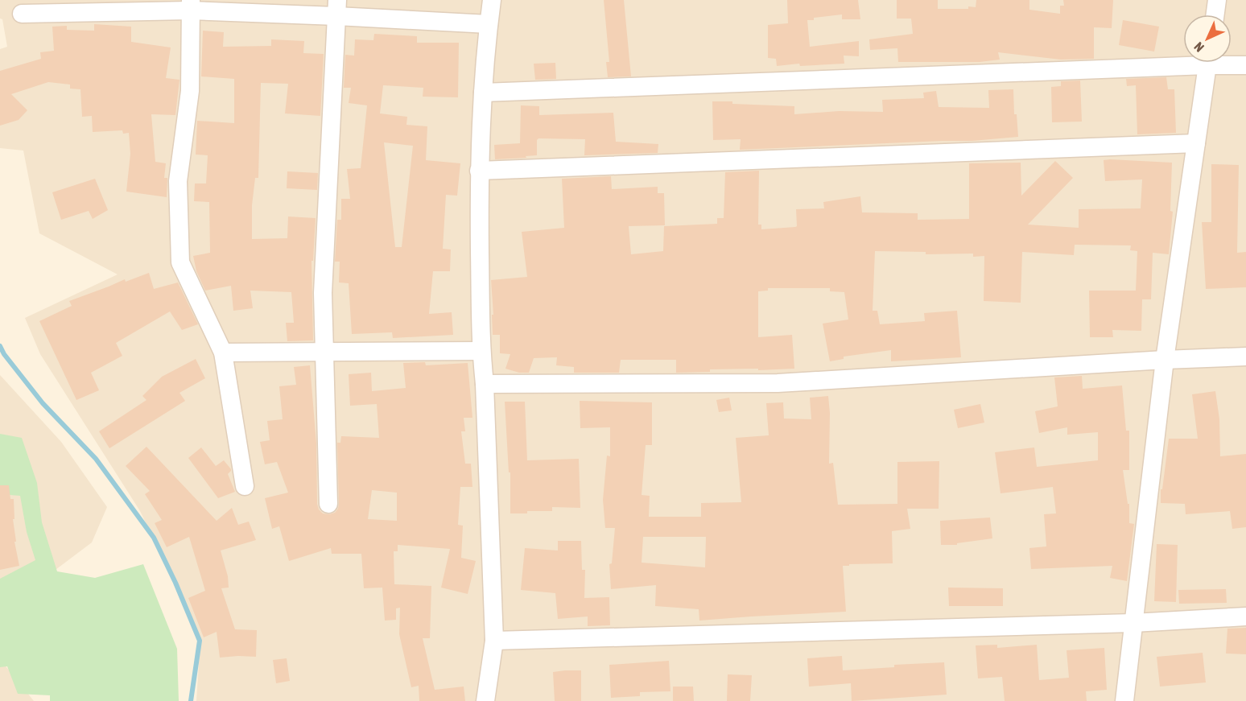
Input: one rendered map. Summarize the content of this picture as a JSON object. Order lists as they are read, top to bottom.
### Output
{
  "north": "bottom left"
}
